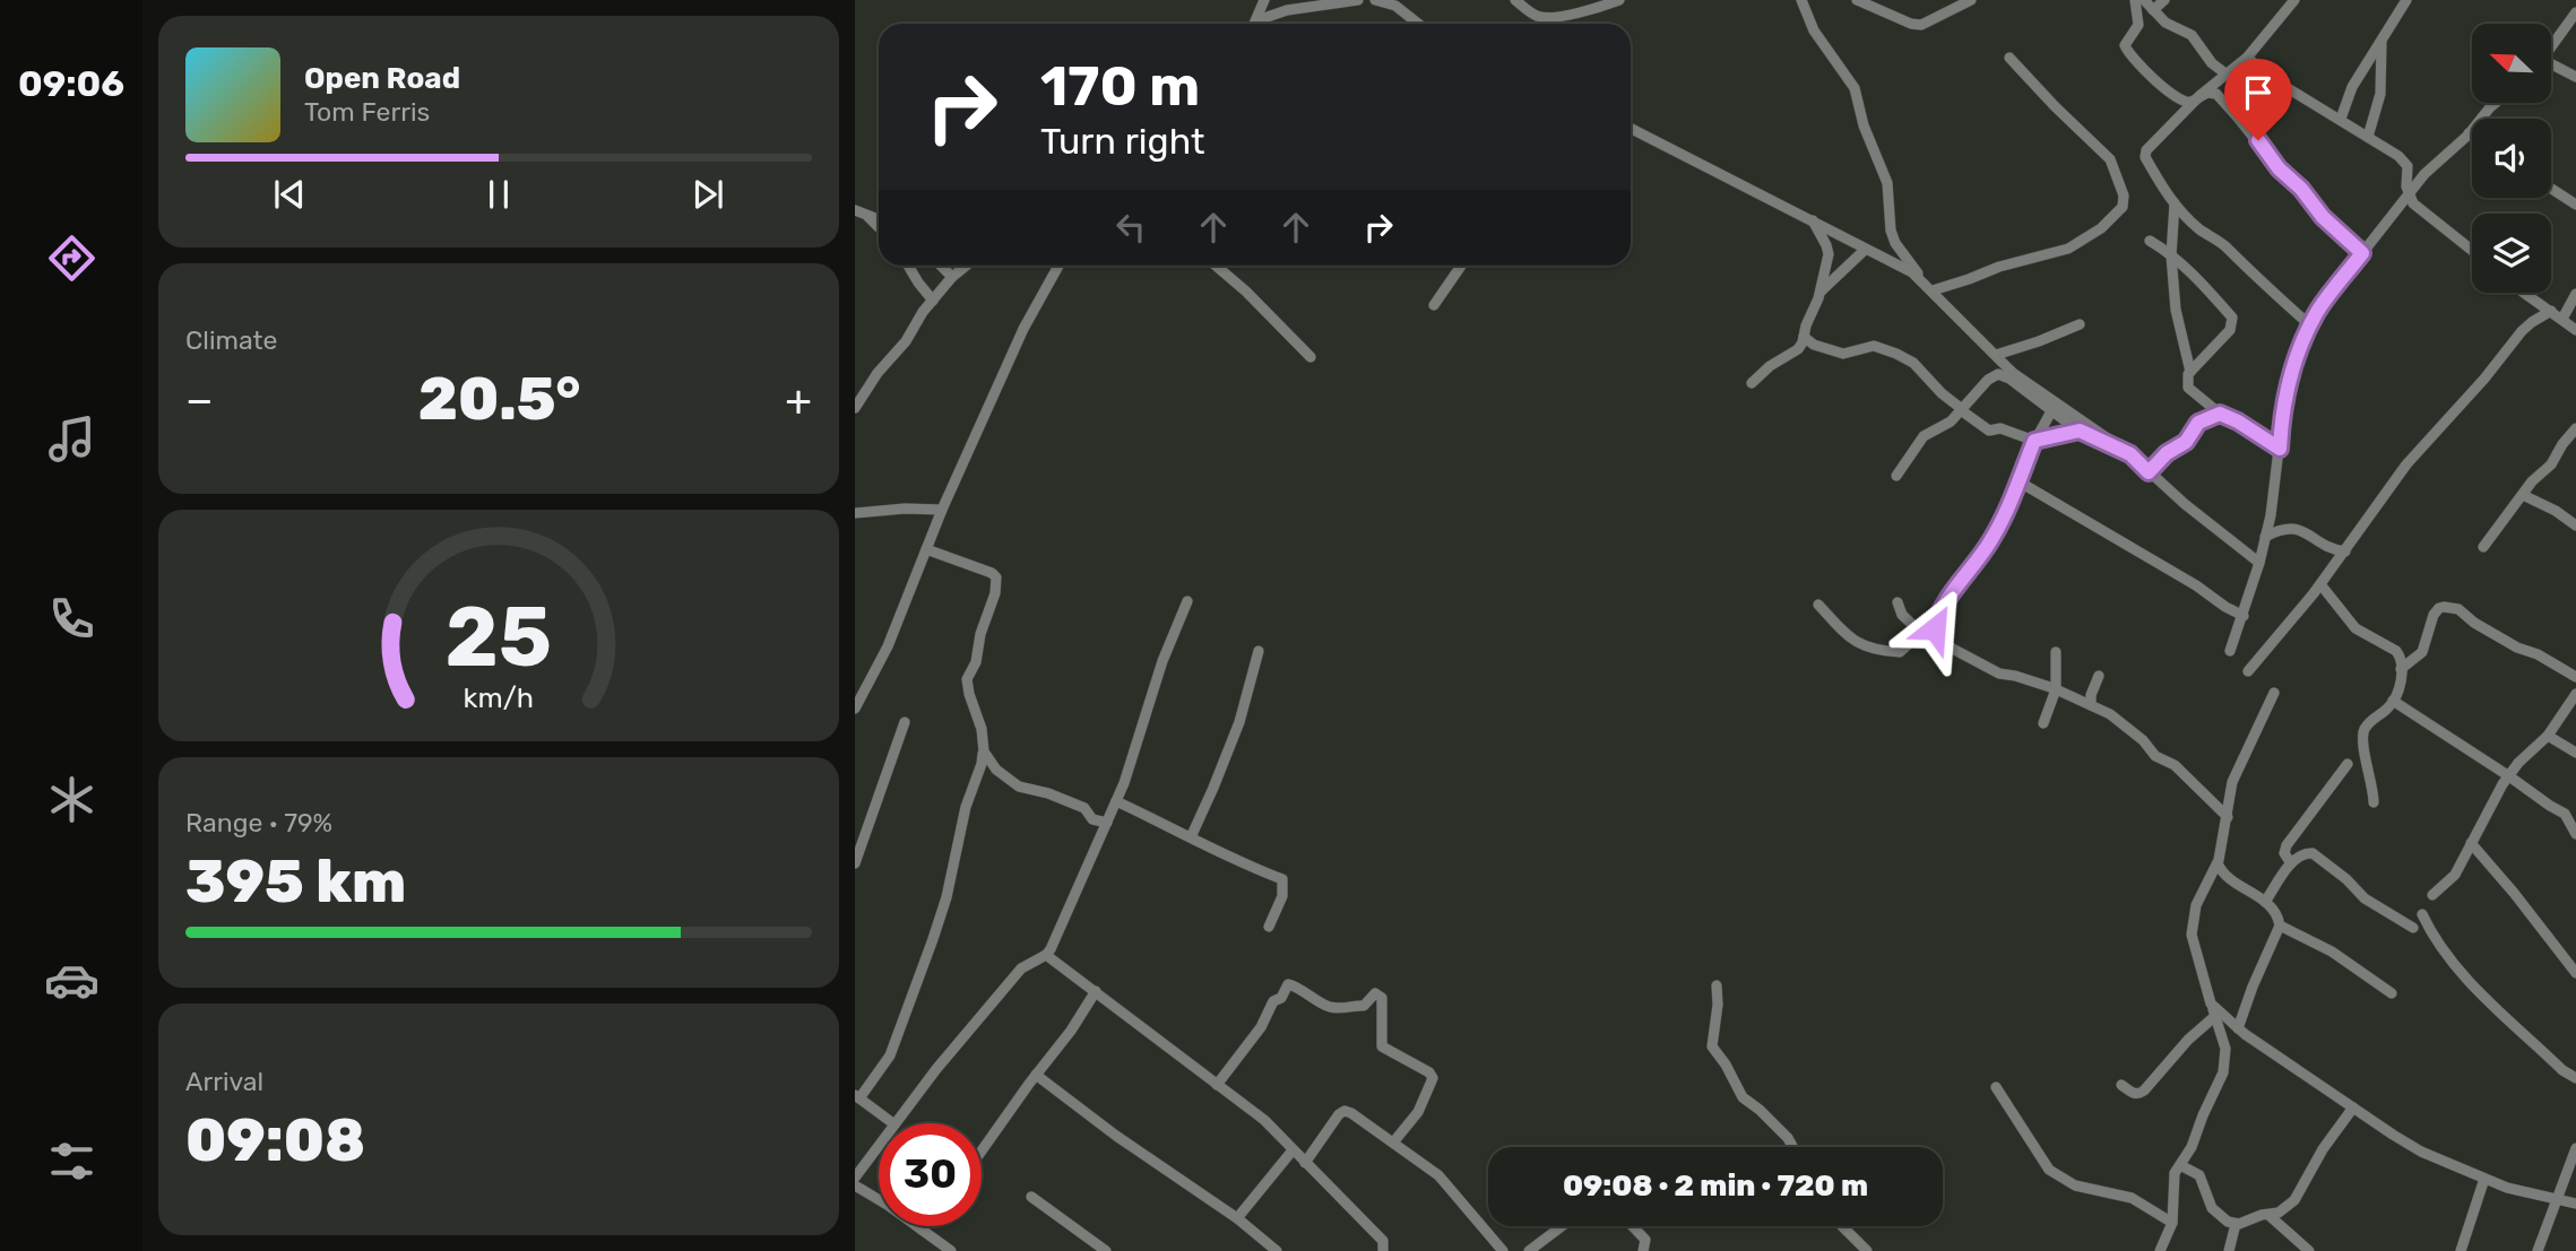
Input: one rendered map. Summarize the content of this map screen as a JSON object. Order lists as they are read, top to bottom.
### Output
{
  "north": "top left",
  "page": {
    "tabs": "09:06",
    "turn": ["170 m", "Turn right"],
    "song": ["Open Road", "Tom Ferris"],
    "tile": [
      "Climate",
      ["Range · 79%", "395 km"],
      ["Arrival", "09:08"]
    ],
    "heat": ["−", "20.5°", "+"],
    "limit": "30",
    "trip": "09:08 · 2 min · 720 m",
    "gauge": ["25", "km/h"]
  }
}
